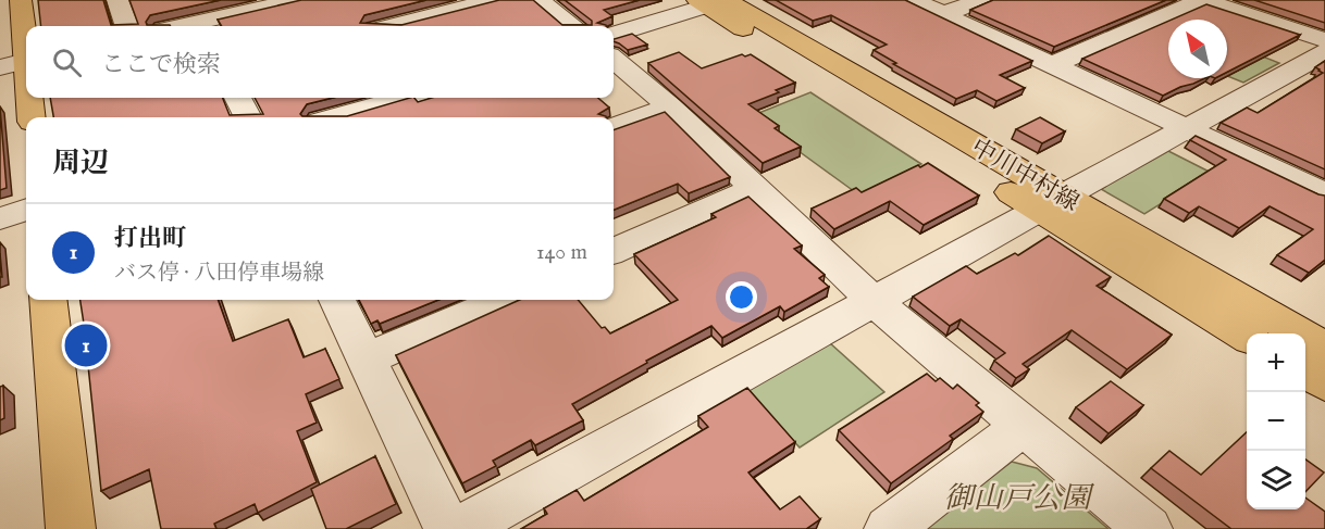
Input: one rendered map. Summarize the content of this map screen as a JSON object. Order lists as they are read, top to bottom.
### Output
{
  "streets": {
    "main road": ["中川中村線"]
  },
  "parks": ["御山戸公園"],
  "north": "top left",
  "page": {
    "search": "ここで検索",
    "heading": "周辺",
    "list": [
      {
        "mark": "1",
        "name": "打出町",
        "note": "バス停 · 八田停車場線",
        "value": "140 m"
      }
    ],
    "pins": "1",
    "map_buttons": ["+", "−"]
  }
}
